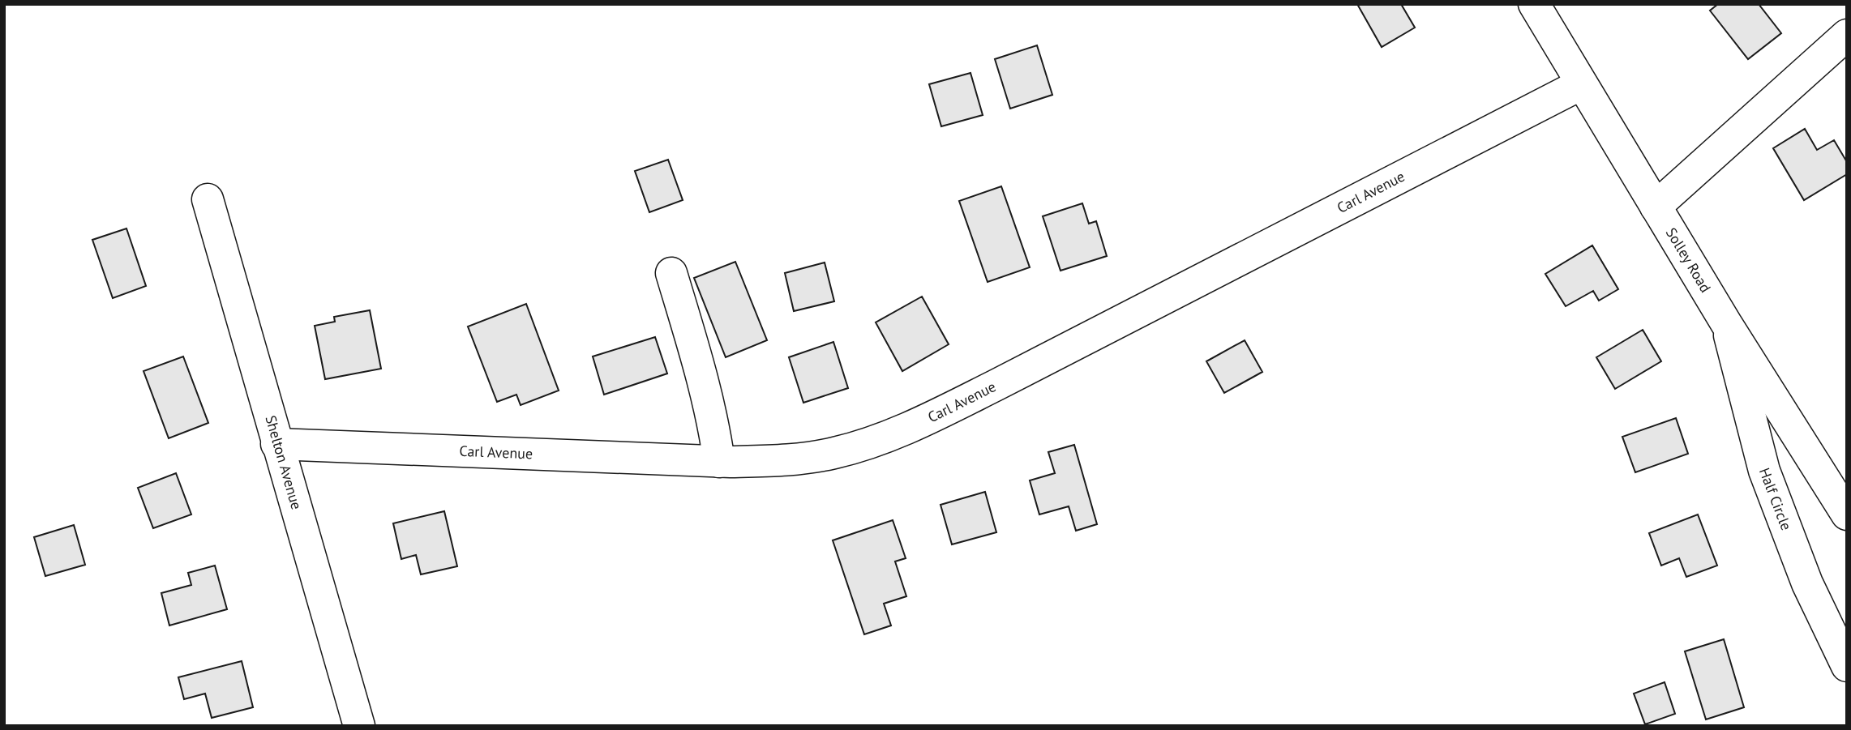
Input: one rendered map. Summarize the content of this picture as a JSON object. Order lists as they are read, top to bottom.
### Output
{
  "streets": {
    "street": [
      "Carl Avenue",
      "Solley Road",
      "Shelton Avenue",
      "Half Circle"
    ]
  },
  "crossings": [
    ["Carl Avenue", "Solley Road"],
    ["Carl Avenue", "Shelton Avenue"],
    ["Solley Road", "Half Circle"]
  ]
}
